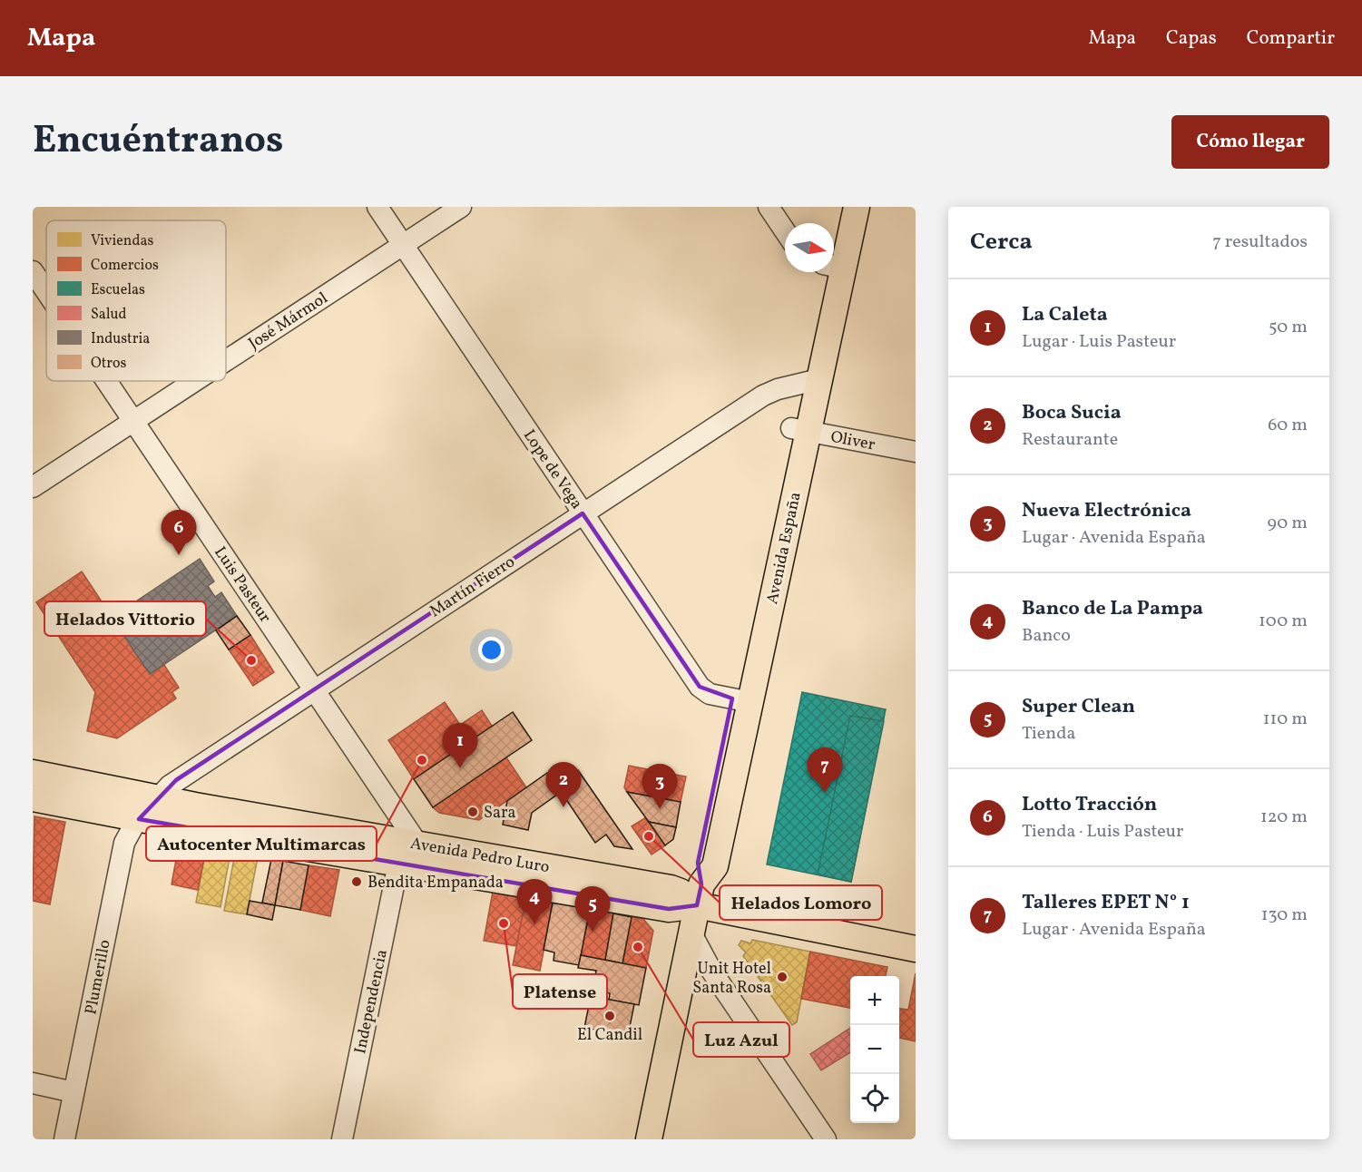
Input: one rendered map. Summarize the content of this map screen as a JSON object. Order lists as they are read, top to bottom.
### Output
{
  "streets": {
    "main road": ["Avenida España", "Avenida Pedro Luro"],
    "street": [
      "José Mármol",
      "Oliver",
      "Lope de Vega",
      "Luis Pasteur",
      "Martín Fierro",
      "Plumerillo",
      "Independencia"
    ]
  },
  "crossings": [
    ["José Mármol", "Lope de Vega"],
    ["José Mármol", "Luis Pasteur"],
    ["Oliver", "Avenida España"],
    ["Lope de Vega", "Avenida España"],
    ["Lope de Vega", "Martín Fierro"],
    ["Avenida España", "Martín Fierro"],
    ["Avenida España", "Avenida Pedro Luro"],
    ["Luis Pasteur", "Martín Fierro"],
    ["Luis Pasteur", "Avenida Pedro Luro"],
    ["Martín Fierro", "Avenida Pedro Luro"],
    ["Martín Fierro", "Plumerillo"],
    ["Avenida Pedro Luro", "Plumerillo"],
    ["Avenida Pedro Luro", "Independencia"]
  ],
  "places": [
    "Helados Vittorio",
    "Autocenter Multimarcas",
    "Sara",
    "Helados Lomoro",
    "Bendita Empanada",
    "Platense",
    "Luz Azul",
    "Unit Hotel Santa Rosa",
    "El Candil"
  ],
  "legend": [
    "Viviendas",
    "Comercios",
    "Escuelas",
    "Salud",
    "Industria",
    "Otros"
  ],
  "north": "right",
  "page": {
    "header": "Mapa",
    "nav": ["Mapa", "Capas", "Compartir"],
    "title": "Encuéntranos",
    "buttons": "Cómo llegar",
    "heading": ["Cerca", "7 resultados"],
    "list": [
      {
        "mark": "1",
        "name": "La Caleta",
        "note": "Lugar · Luis Pasteur",
        "value": "50 m"
      },
      {
        "mark": "2",
        "name": "Boca Sucia",
        "note": "Restaurante",
        "value": "60 m"
      },
      {
        "mark": "3",
        "name": "Nueva Electrónica",
        "note": "Lugar · Avenida España",
        "value": "90 m"
      },
      {
        "mark": "4",
        "name": "Banco de La Pampa",
        "note": "Banco",
        "value": "100 m"
      },
      {
        "mark": "5",
        "name": "Super Clean",
        "note": "Tienda",
        "value": "110 m"
      },
      {
        "mark": "6",
        "name": "Lotto Tracción",
        "note": "Tienda · Luis Pasteur",
        "value": "120 m"
      },
      {
        "mark": "7",
        "name": "Talleres EPET N° 1",
        "note": "Lugar · Avenida España",
        "value": "130 m"
      }
    ],
    "pins": [
      "6",
      "1",
      "7",
      "2",
      "3",
      "4",
      "5"
    ],
    "map_buttons": ["+", "−"]
  }
}
